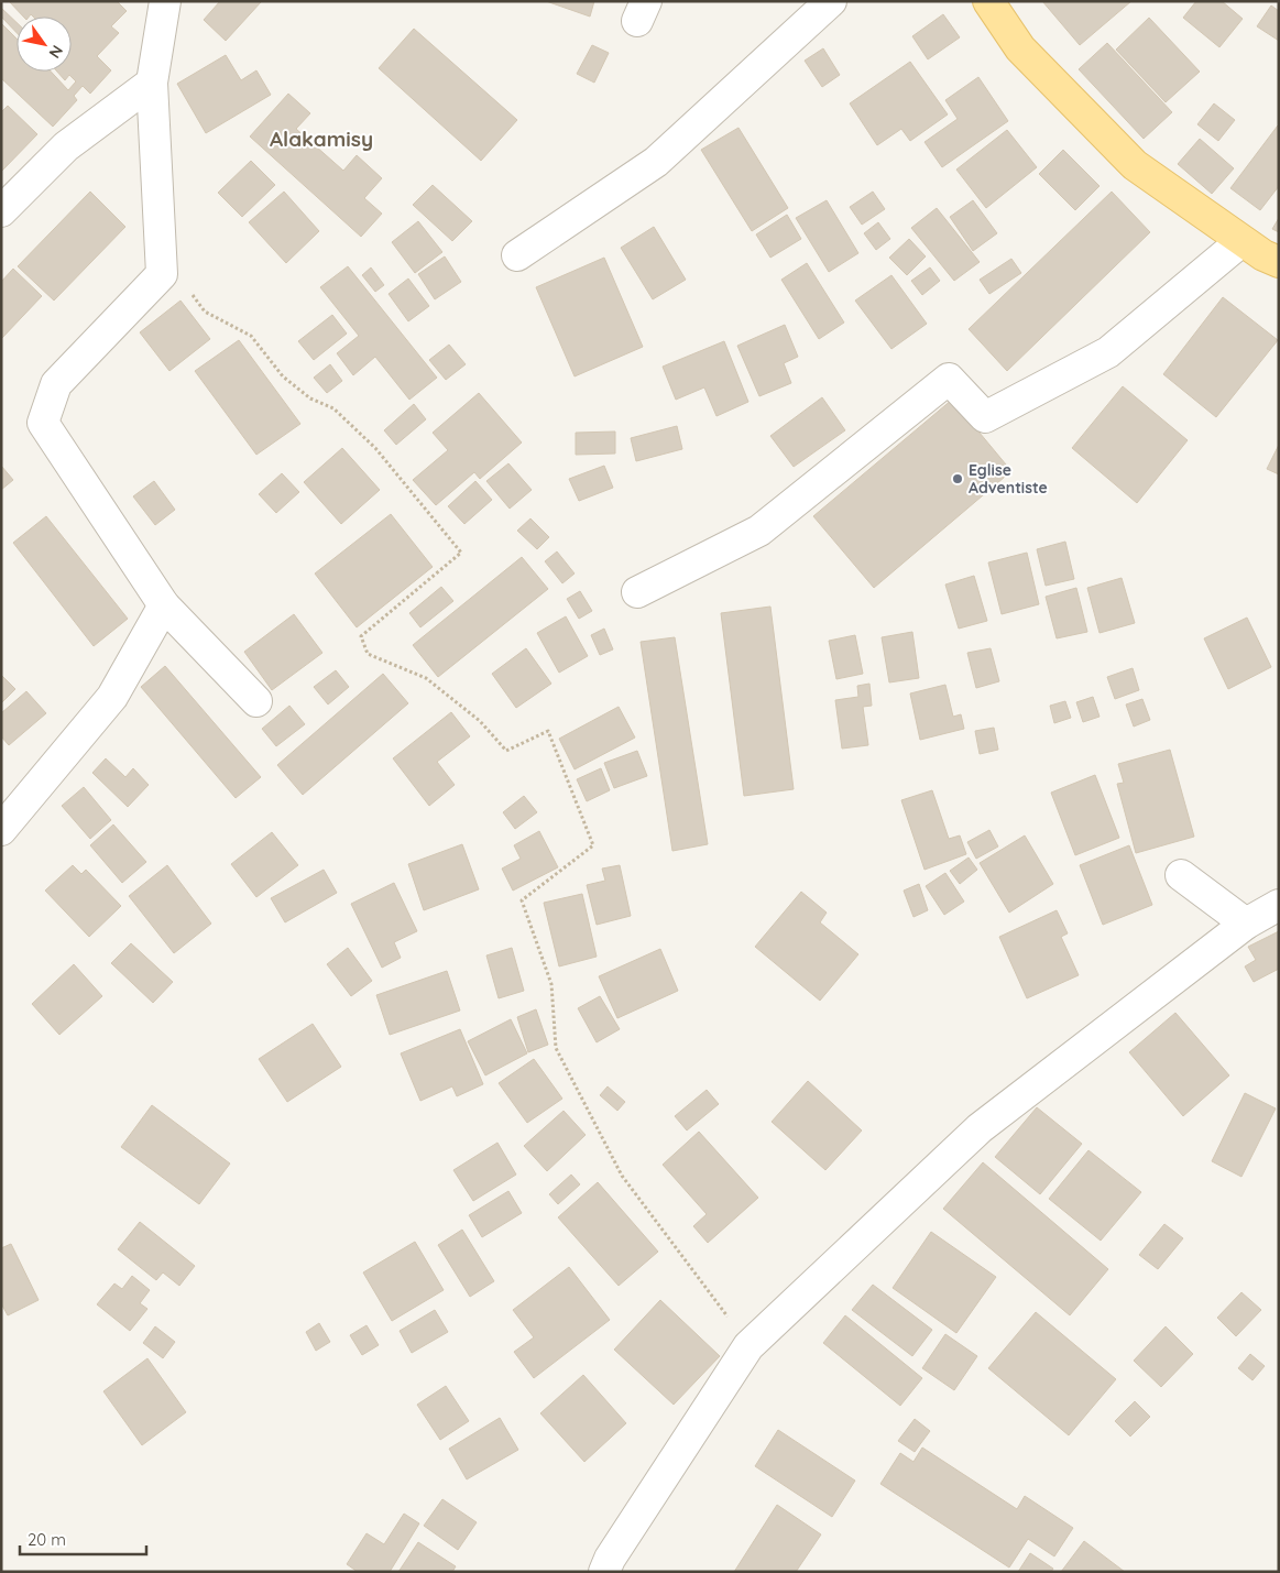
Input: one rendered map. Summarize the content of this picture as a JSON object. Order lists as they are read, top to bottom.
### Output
{
  "districts": ["Alakamisy"],
  "places": ["Eglise Adventiste"],
  "scale_bar": "20 m",
  "north": "bottom right"
}
